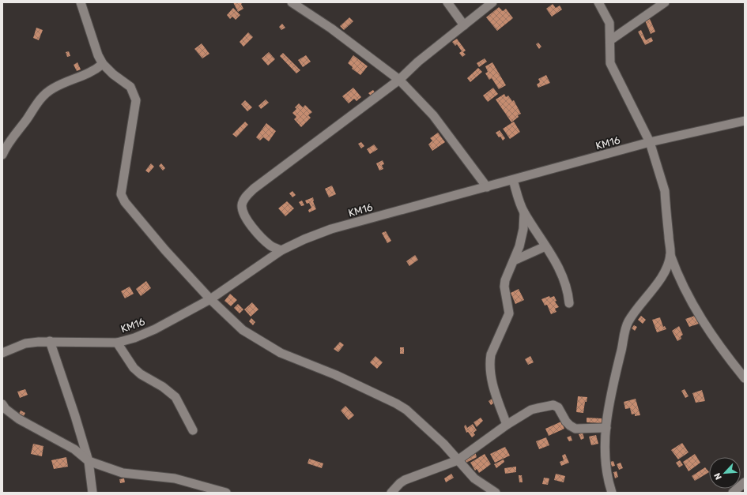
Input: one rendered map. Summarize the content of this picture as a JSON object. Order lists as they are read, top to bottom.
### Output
{
  "streets": {
    "street": ["KM16"]
  },
  "north": "bottom left"
}
